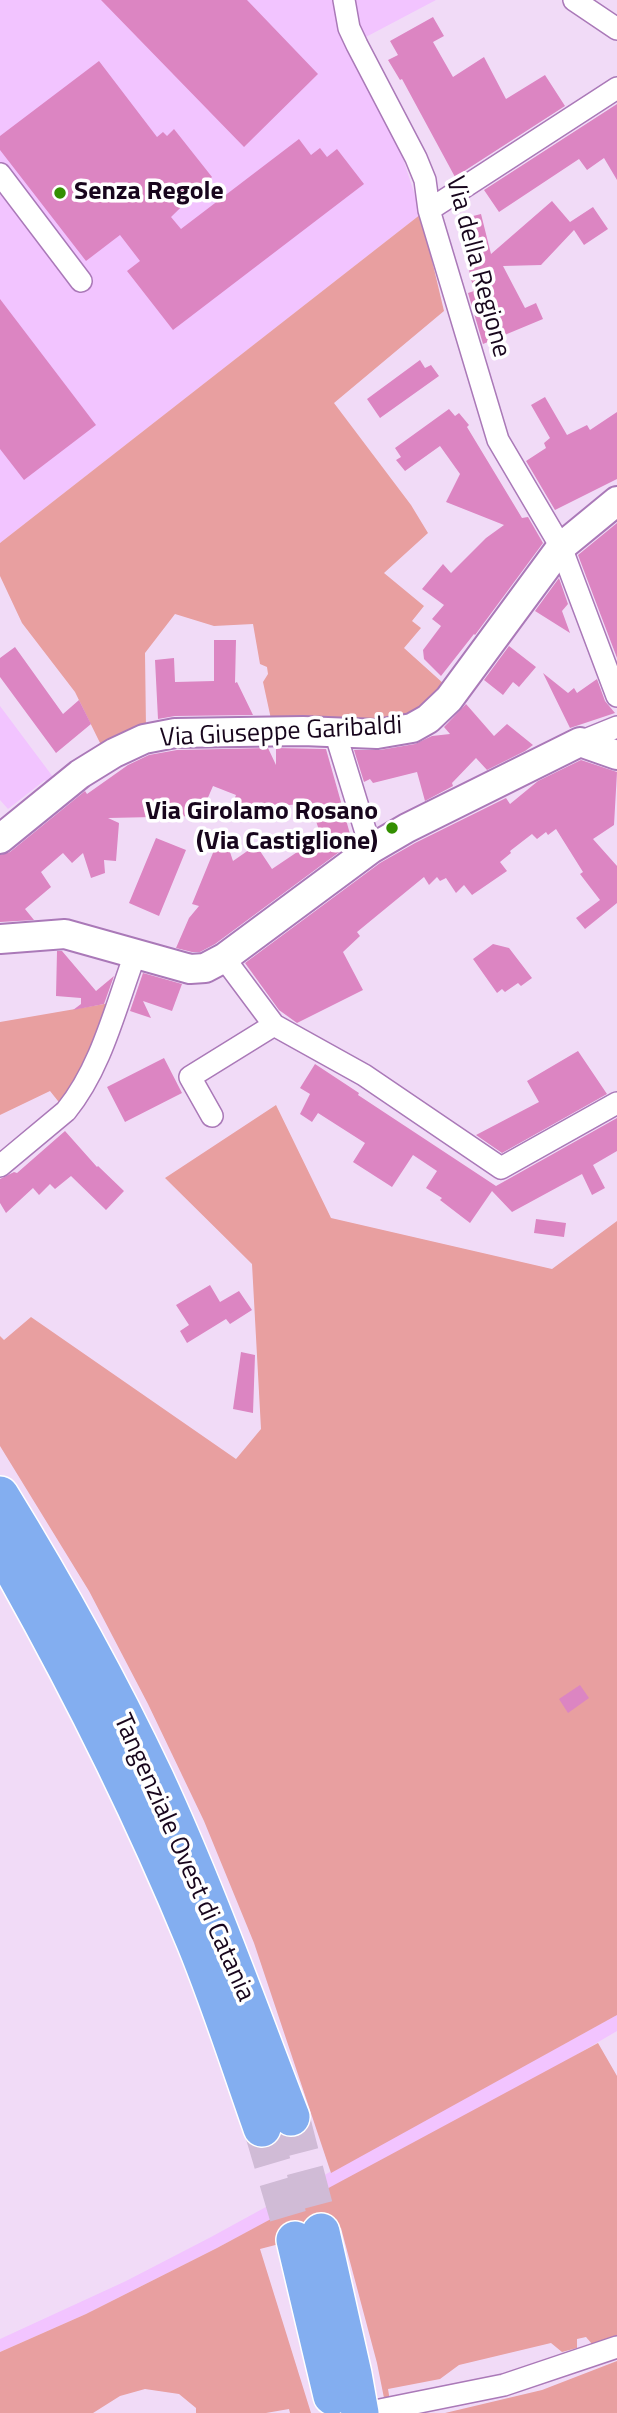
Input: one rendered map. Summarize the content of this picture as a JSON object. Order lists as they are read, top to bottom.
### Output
{
  "streets": {
    "highway": ["Tangenziale Ovest di Catania"],
    "main road": ["Via Giuseppe Garibaldi"],
    "street": ["Via della Regione"]
  },
  "crossings": [
    ["Via della Regione", "Via Giuseppe Garibaldi"]
  ],
  "places": ["Senza Regole", "Via Girolamo Rosano (Via Castiglione)"]
}
